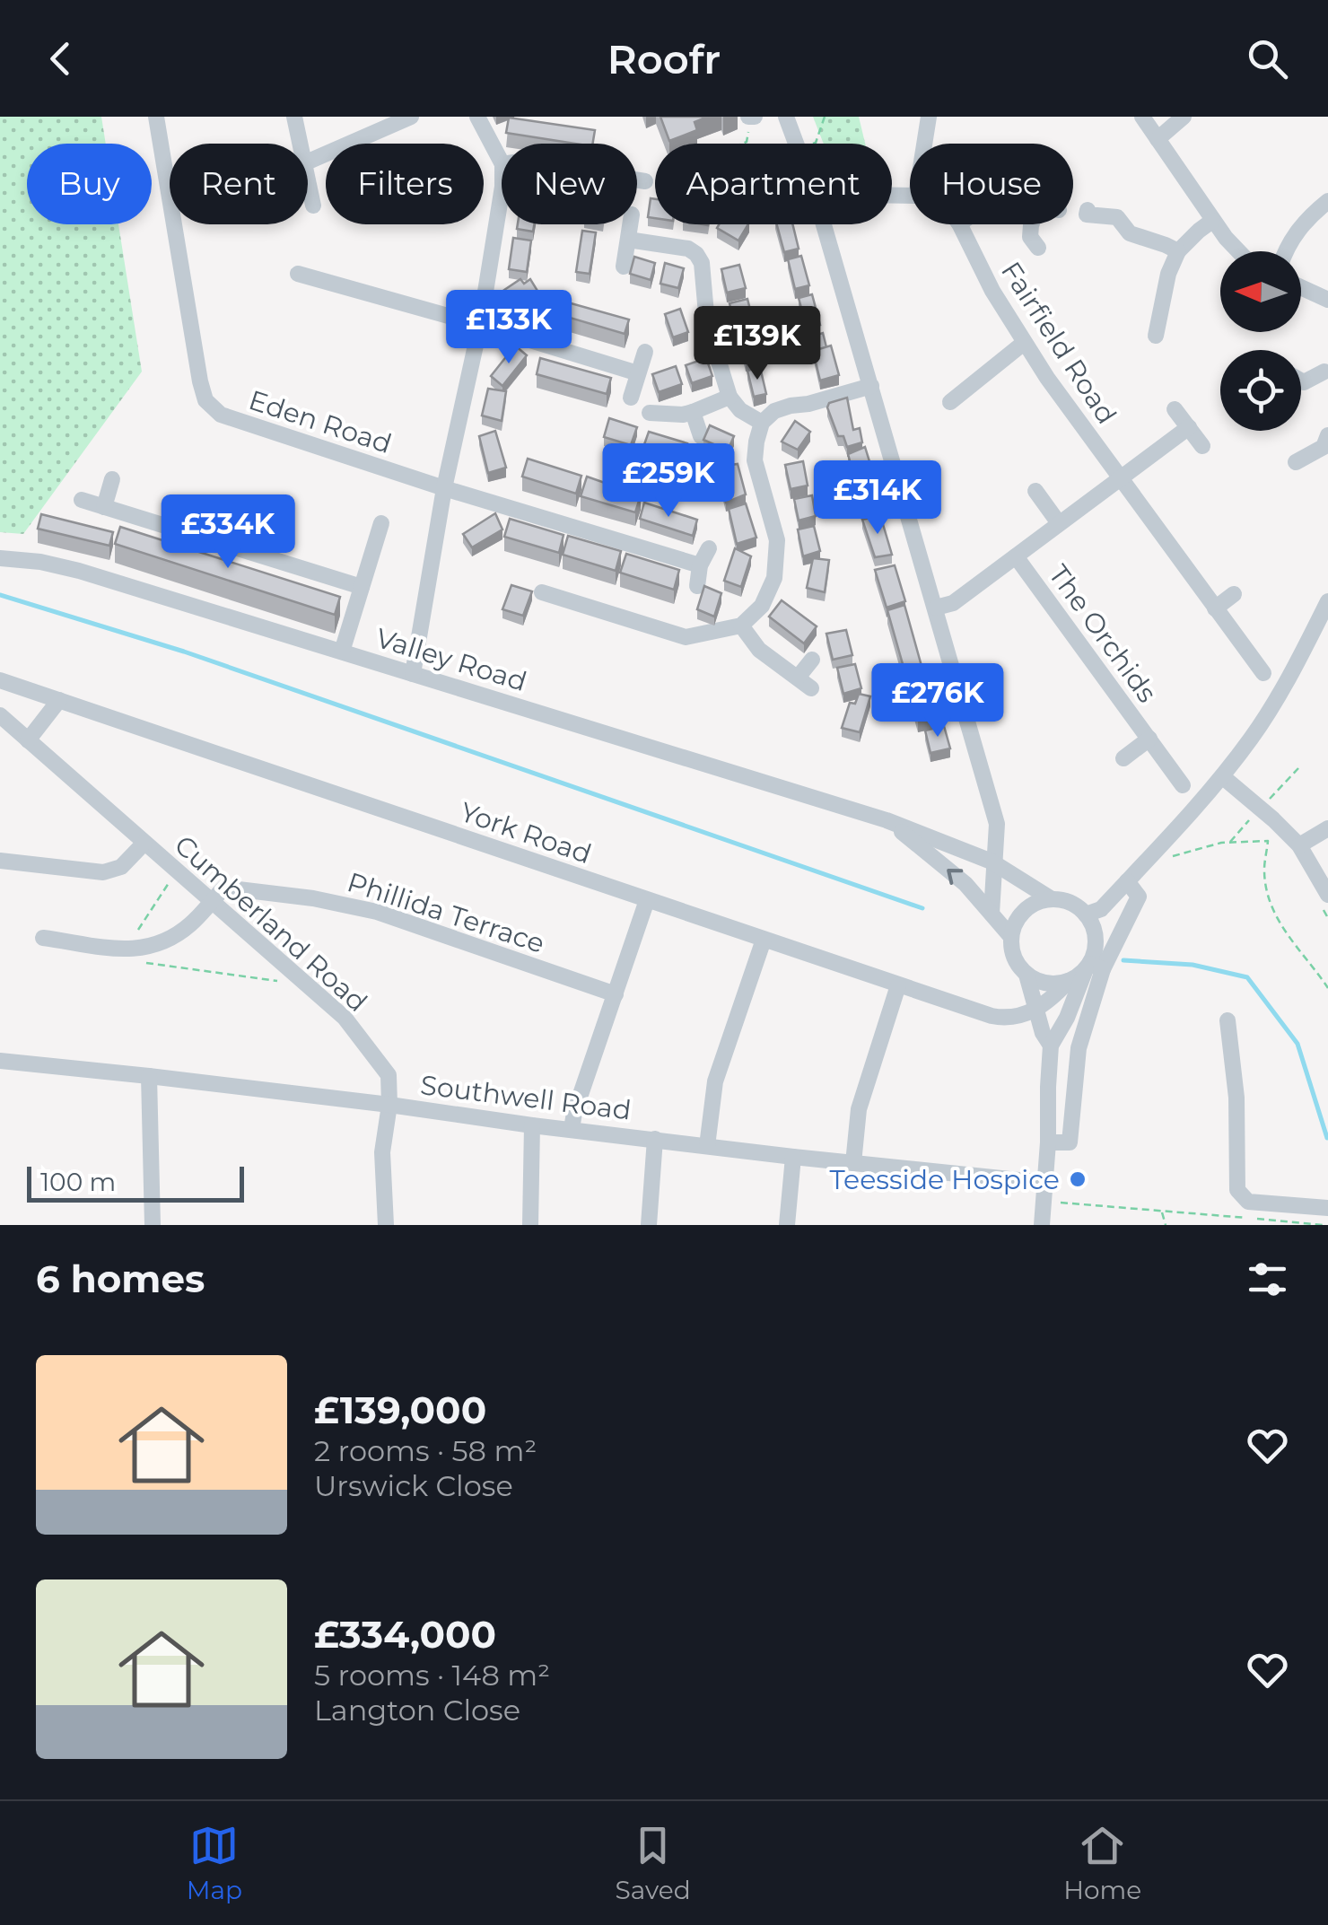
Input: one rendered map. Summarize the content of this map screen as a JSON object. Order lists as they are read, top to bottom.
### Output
{
  "streets": {
    "street": [
      "Fairfield Road",
      "Eden Road",
      "The Orchids",
      "Valley Road",
      "York Road",
      "Phillida Terrace",
      "Cumberland Road",
      "Southwell Road"
    ]
  },
  "crossings": [
    ["Phillida Terrace", "Cumberland Road"],
    ["Cumberland Road", "Southwell Road"]
  ],
  "places": ["Teesside Hospice"],
  "scale_bar": "100 m",
  "north": "left",
  "page": {
    "header": "Roofr",
    "chip": [
      "Buy",
      "Rent",
      "Filters",
      "New",
      "Apartment",
      "House"
    ],
    "price": [
      "£133K",
      "£139K",
      "£259K",
      "£314K",
      "£334K",
      "£276K"
    ],
    "scale": "100 m",
    "heading": "6 homes",
    "list": [
      {
        "name": "£139,000",
        "note": "2 rooms · 58 m² · Urswick Close"
      },
      {
        "name": "£334,000",
        "note": "5 rooms · 148 m² · Langton Close"
      }
    ],
    "tabs": ["Map", "Saved", "Home"]
  }
}
